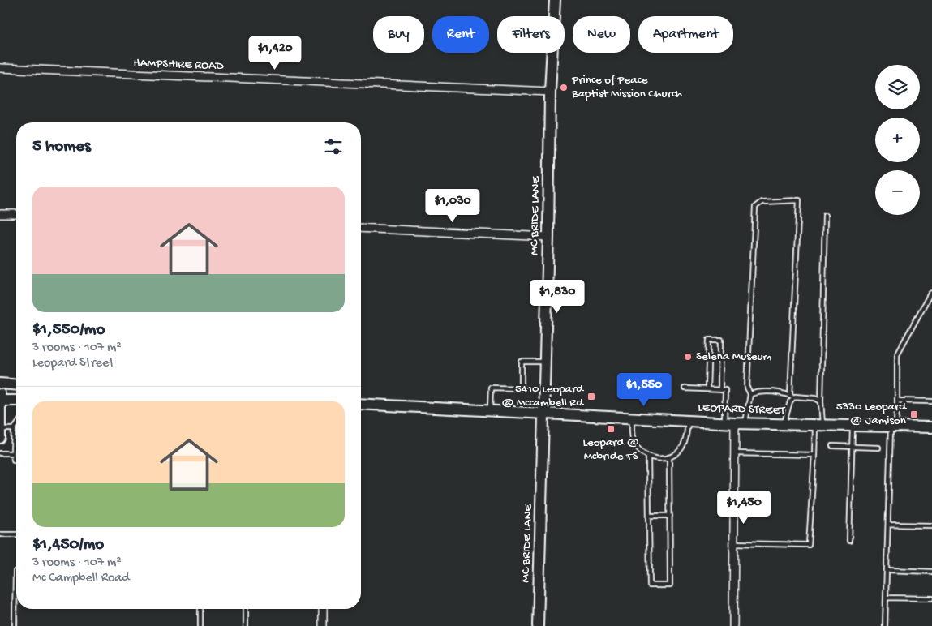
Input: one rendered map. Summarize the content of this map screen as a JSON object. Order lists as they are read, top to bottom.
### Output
{
  "streets": {
    "main road": ["MC BRIDE LANE", "LEOPARD STREET"],
    "street": ["HAMPSHIRE ROAD"]
  },
  "crossings": [
    ["HAMPSHIRE ROAD", "MC BRIDE LANE"],
    ["MC BRIDE LANE", "LEOPARD STREET"]
  ],
  "places": {
    "other": ["Prince of Peace Baptist Mission Church", "Selena Museum"],
    "transit": ["5410 Leopard @ Mccambell Rd", "5330 Leopard @ Jamison", "Leopard @ Mcbride FS"]
  },
  "page": {
    "chip": [
      "Buy",
      "Rent",
      "Filters",
      "New",
      "Apartment"
    ],
    "price": [
      "$1,420",
      "$1,030",
      "$1,830",
      "$1,550",
      "$1,450"
    ],
    "map_buttons": ["+", "−"],
    "heading": "5 homes",
    "list": [
      {
        "name": "$1,550/mo",
        "note": "3 rooms · 107 m² · Leopard Street"
      },
      {
        "name": "$1,450/mo",
        "note": "3 rooms · 107 m² · Mc Campbell Road"
      }
    ]
  }
}
